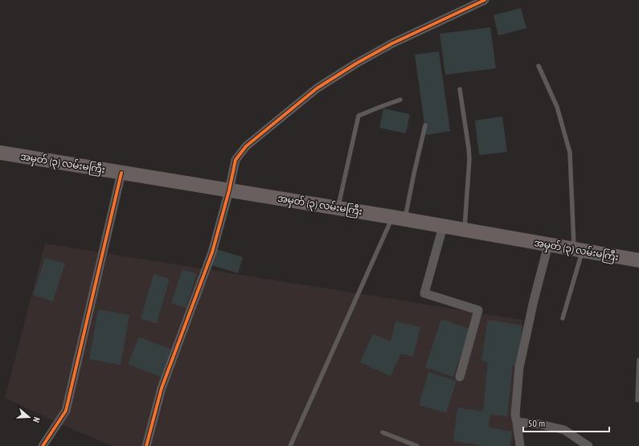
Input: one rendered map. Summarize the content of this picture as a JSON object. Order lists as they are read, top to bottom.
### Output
{
  "streets": {
    "main road": ["အမှတ် (၃) လမ်းမကြီး"]
  },
  "scale_bar": "50 m",
  "north": "right"
}
